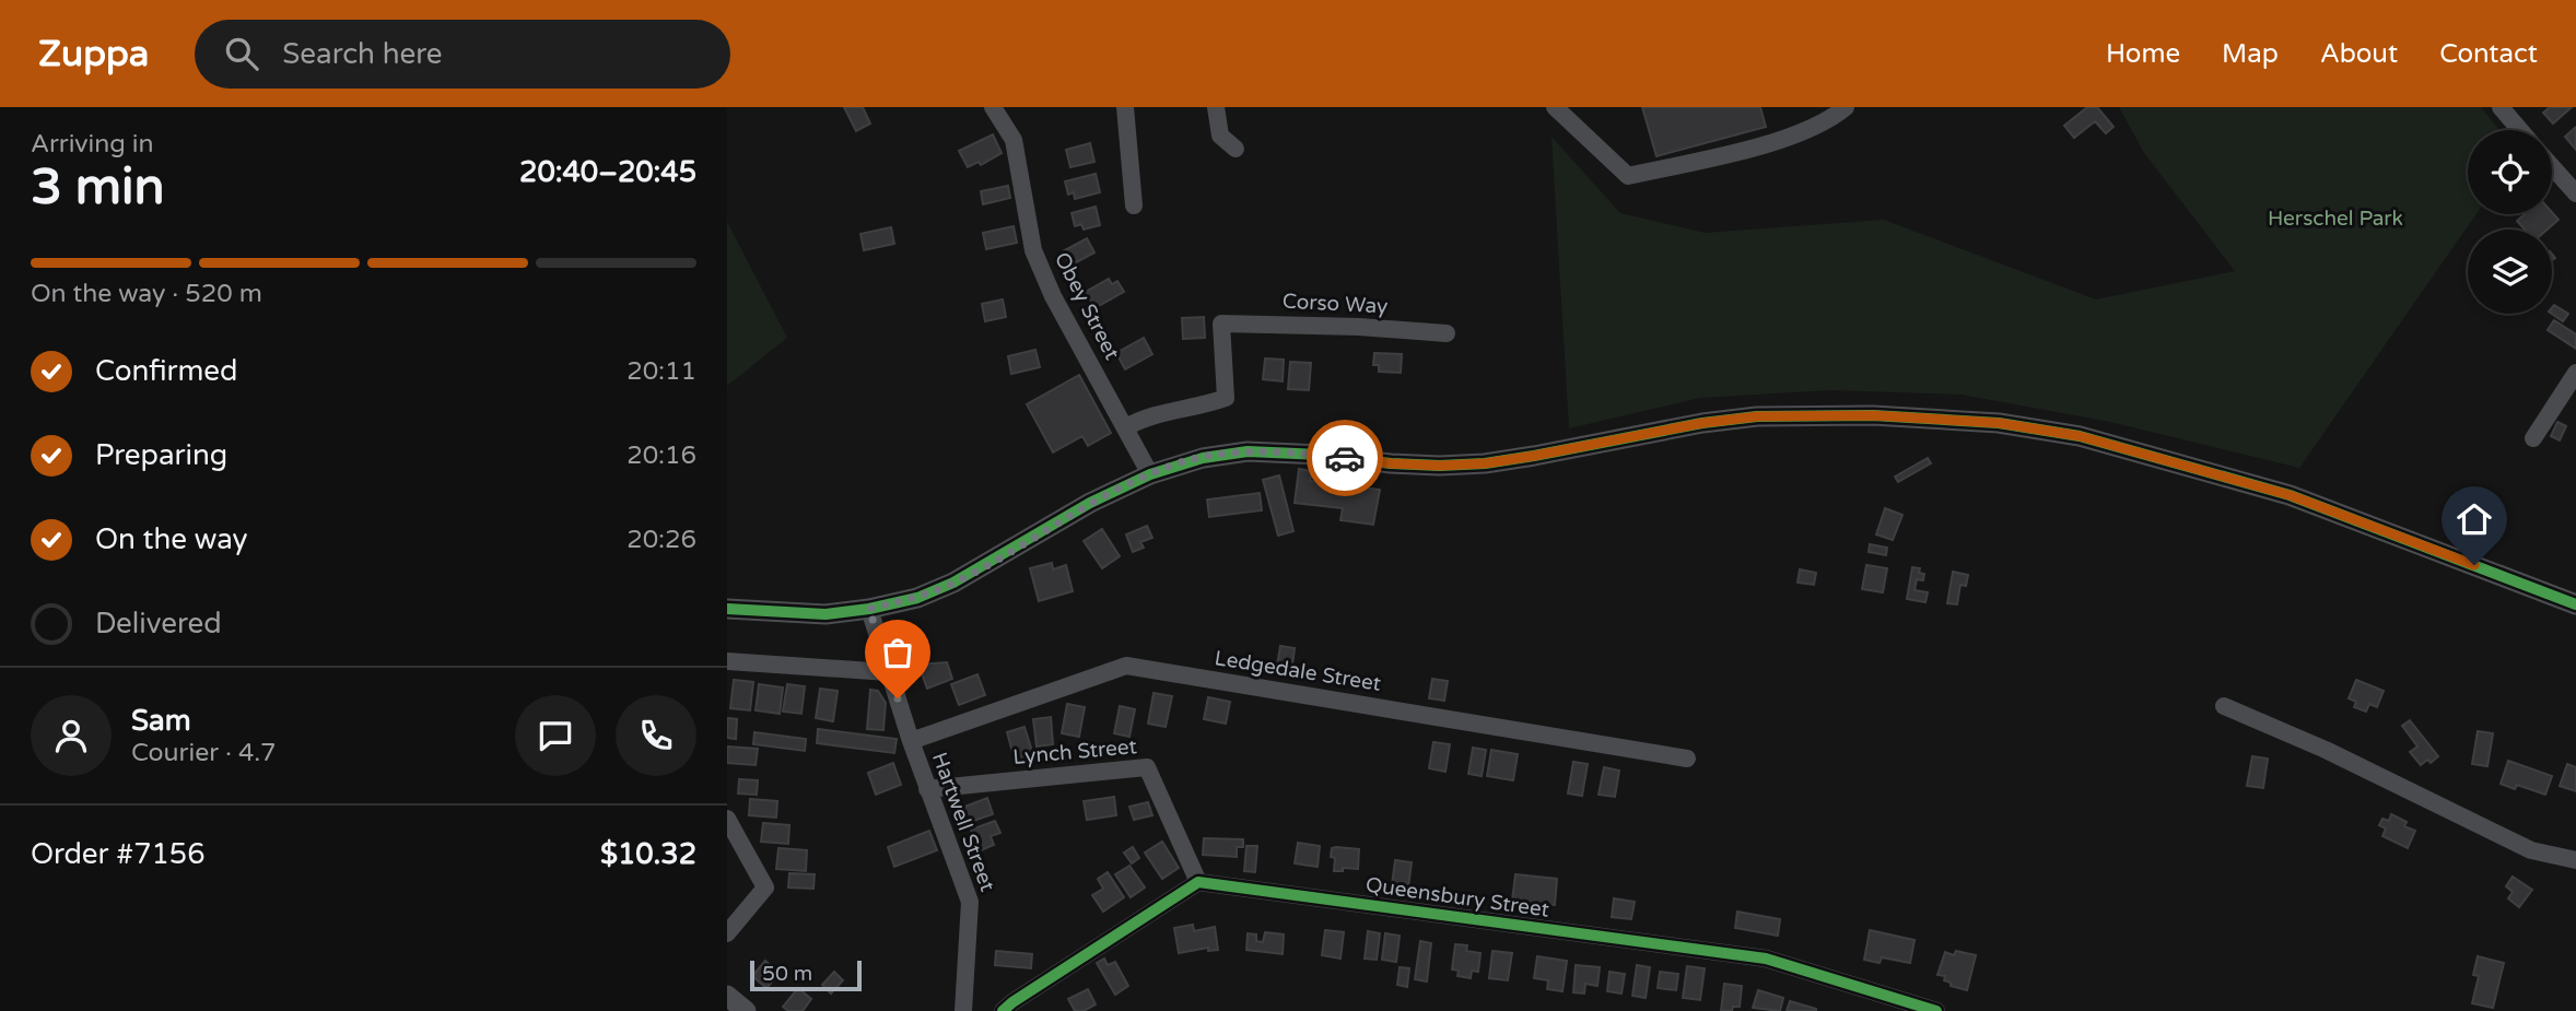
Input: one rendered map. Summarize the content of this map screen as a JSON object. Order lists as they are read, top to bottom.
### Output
{
  "streets": {
    "street": [
      "Corso Way",
      "Obey Street",
      "Ledgedale Street",
      "Lynch Street",
      "Hartwell Street",
      "Queensbury Street"
    ]
  },
  "crossings": [
    ["Corso Way", "Obey Street"],
    ["Ledgedale Street", "Hartwell Street"],
    ["Lynch Street", "Hartwell Street"],
    ["Lynch Street", "Queensbury Street"]
  ],
  "parks": ["Herschel Park"],
  "scale_bar": "50 m",
  "page": {
    "header": "Zuppa",
    "search": "Search here",
    "nav": [
      "Home",
      "Map",
      "About",
      "Contact"
    ],
    "heading": ["3 min", "Arriving in", "20:40–20:45"],
    "panel": [
      "Sam",
      "Courier · 4.7",
      "Order #7156",
      "$10.32"
    ],
    "bar": "On the way · 520 m",
    "list": [
      ["Confirmed", "20:11"],
      ["Preparing", "20:16"],
      ["On the way", "20:26"],
      "Delivered"
    ],
    "scale": "50 m"
  }
}
